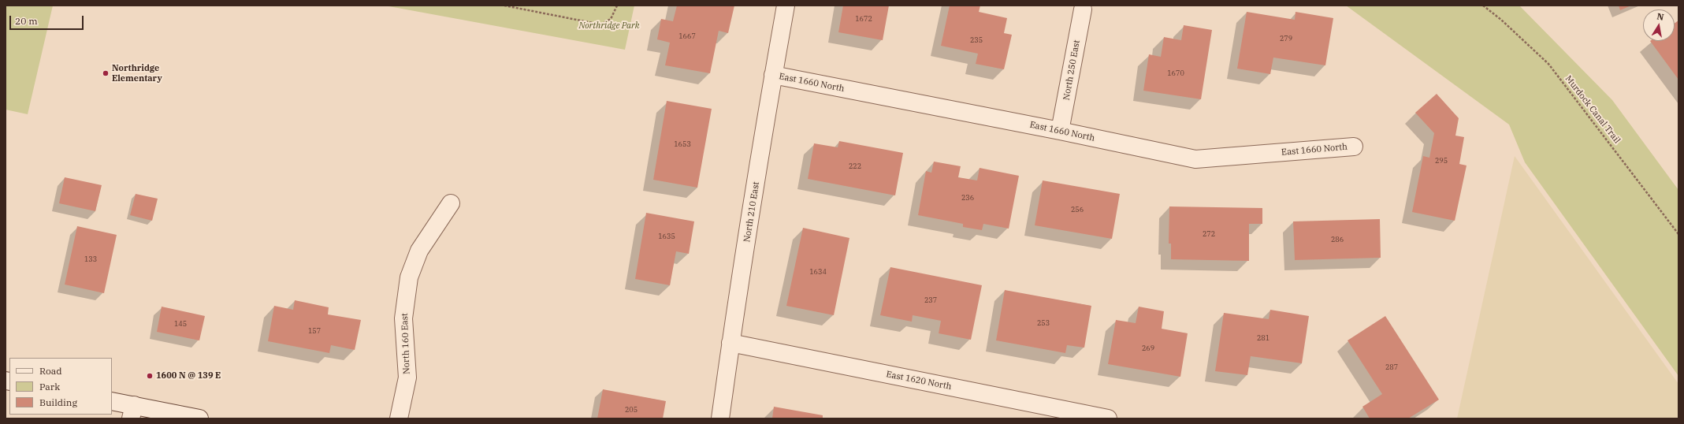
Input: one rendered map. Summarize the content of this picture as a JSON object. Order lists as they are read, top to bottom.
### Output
{
  "streets": {
    "street": [
      "North 250 East",
      "East 1660 North",
      "North 210 East",
      "North 160 East",
      "East 1620 North"
    ],
    "path": ["Murdock Canal Trail"]
  },
  "crossings": [
    ["North 250 East", "East 1660 North"],
    ["East 1660 North", "North 210 East"],
    ["North 210 East", "East 1620 North"]
  ],
  "parks": ["Northridge Park"],
  "places": ["Northridge Elementary", "1600 N @ 139 E"],
  "house_numbers": [
    "1672",
    "1667",
    "279",
    "235",
    "1670",
    "1653",
    "295",
    "222",
    "236",
    "256",
    "272",
    "1635",
    "286",
    "133",
    "1634",
    "237",
    "253",
    "145",
    "157",
    "281",
    "269",
    "287",
    "205"
  ],
  "legend": ["Road", "Park", "Building"],
  "scale_bar": "20 m",
  "north": "top"
}
